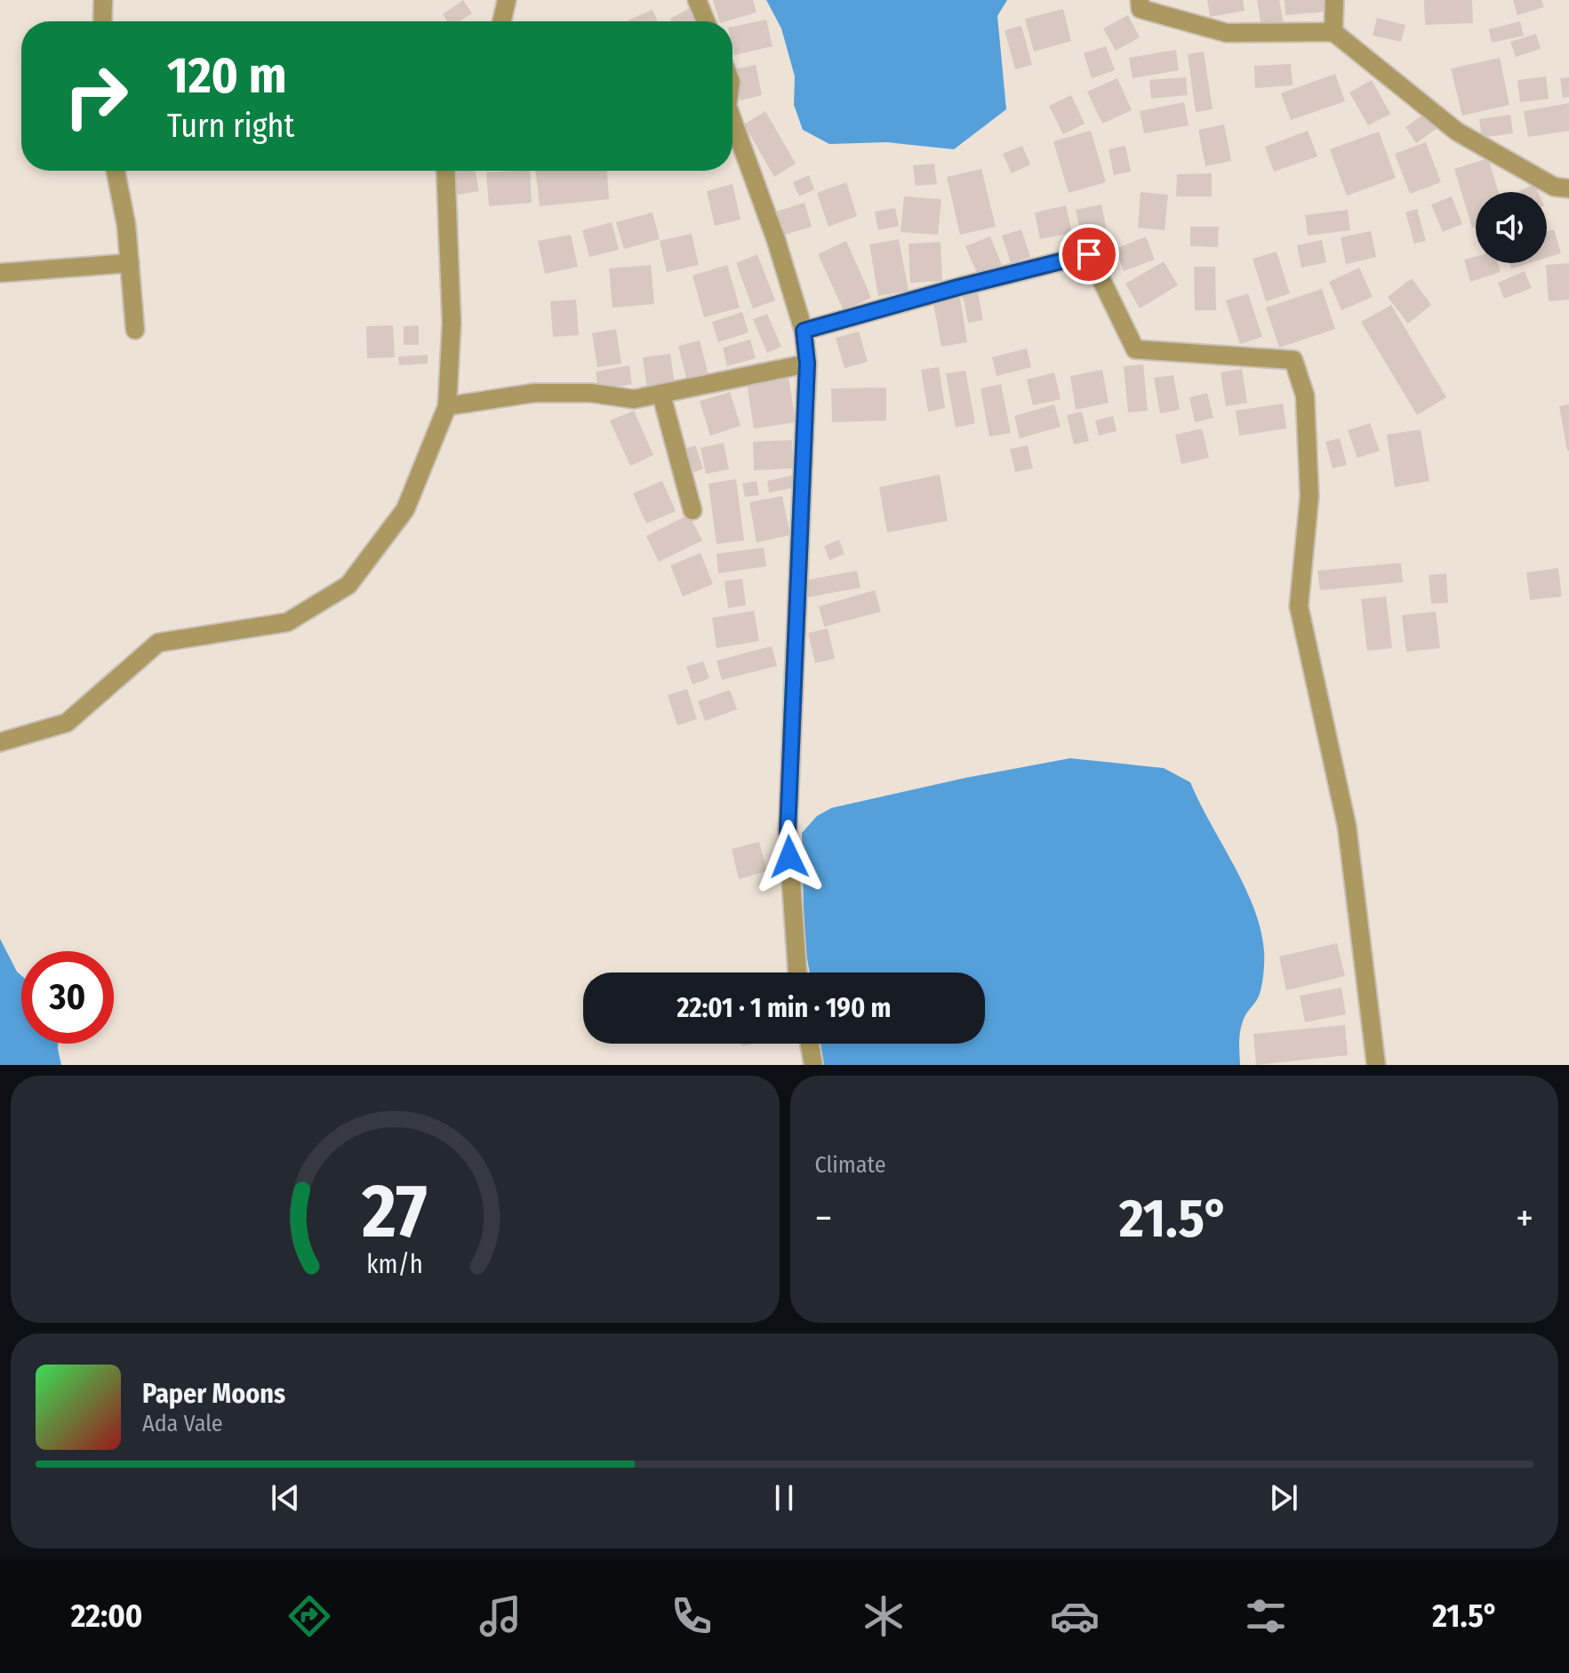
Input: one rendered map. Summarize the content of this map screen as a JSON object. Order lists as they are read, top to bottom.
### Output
{
  "page": {
    "turn": ["120 m", "Turn right"],
    "limit": "30",
    "trip": "22:01 · 1 min · 190 m",
    "tile": "Climate",
    "heat": ["−", "21.5°", "+"],
    "song": ["Paper Moons", "Ada Vale"],
    "tabs": ["22:00", "21.5°"],
    "gauge": ["27", "km/h"]
  }
}
